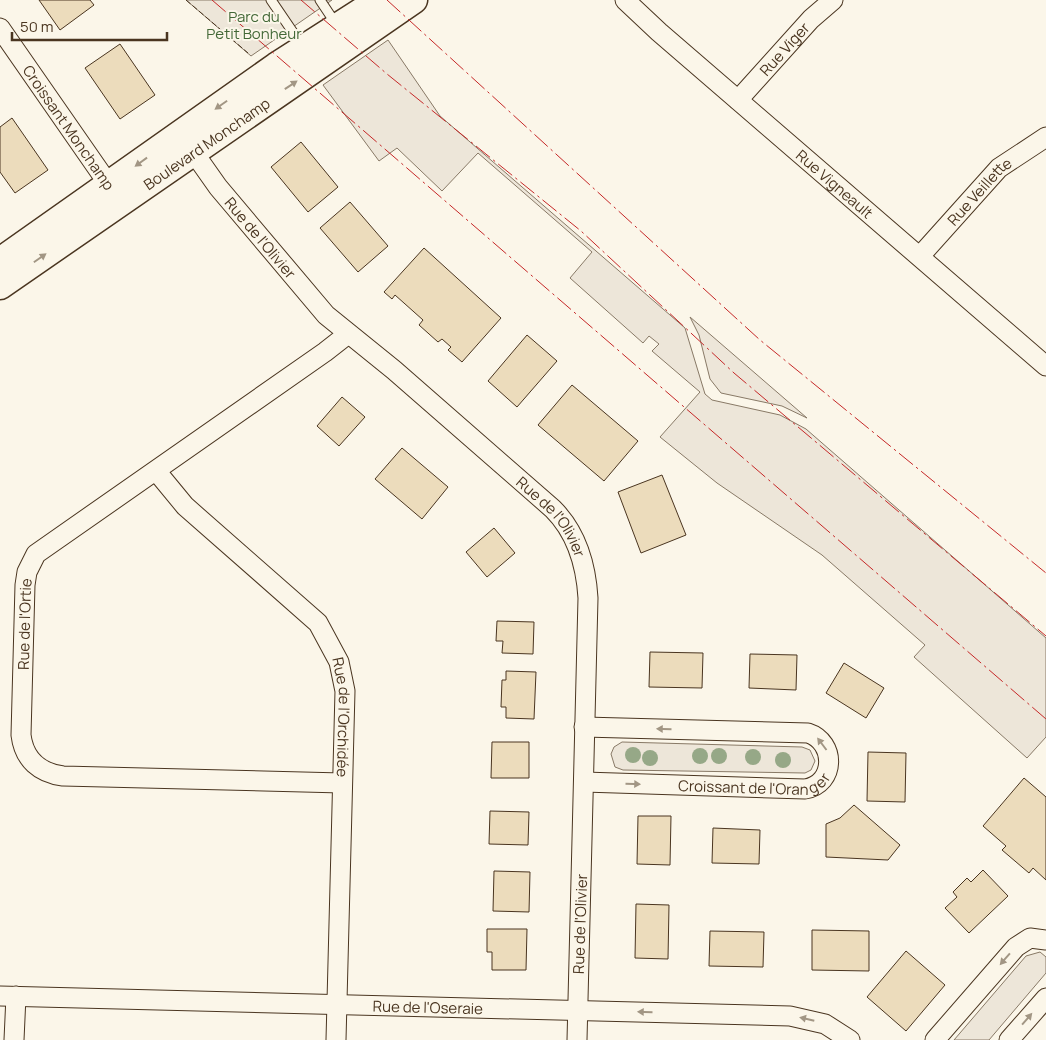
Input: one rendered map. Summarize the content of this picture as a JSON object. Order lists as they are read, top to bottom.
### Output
{
  "streets": {
    "street": [
      "Rue Viger",
      "Croissant Monchamp",
      "Boulevard Monchamp",
      "Rue Vigneault",
      "Rue Veillette",
      "Rue de l'Olivier",
      "Rue de l'Ortie",
      "Rue de l'Orchidée",
      "Croissant de l'Oranger",
      "Rue de l'Oseraie"
    ]
  },
  "crossings": [
    ["Rue Viger", "Rue Vigneault"],
    ["Croissant Monchamp", "Boulevard Monchamp"],
    ["Boulevard Monchamp", "Rue de l'Olivier"],
    ["Rue Vigneault", "Rue Veillette"],
    ["Rue de l'Olivier", "Rue de l'Ortie"],
    ["Rue de l'Olivier", "Croissant de l'Oranger"],
    ["Rue de l'Olivier", "Rue de l'Oseraie"],
    ["Rue de l'Ortie", "Rue de l'Orchidée"],
    ["Rue de l'Orchidée", "Rue de l'Oseraie"]
  ],
  "parks": ["Parc du Petit Bonheur"],
  "scale_bar": "50 m"
}
